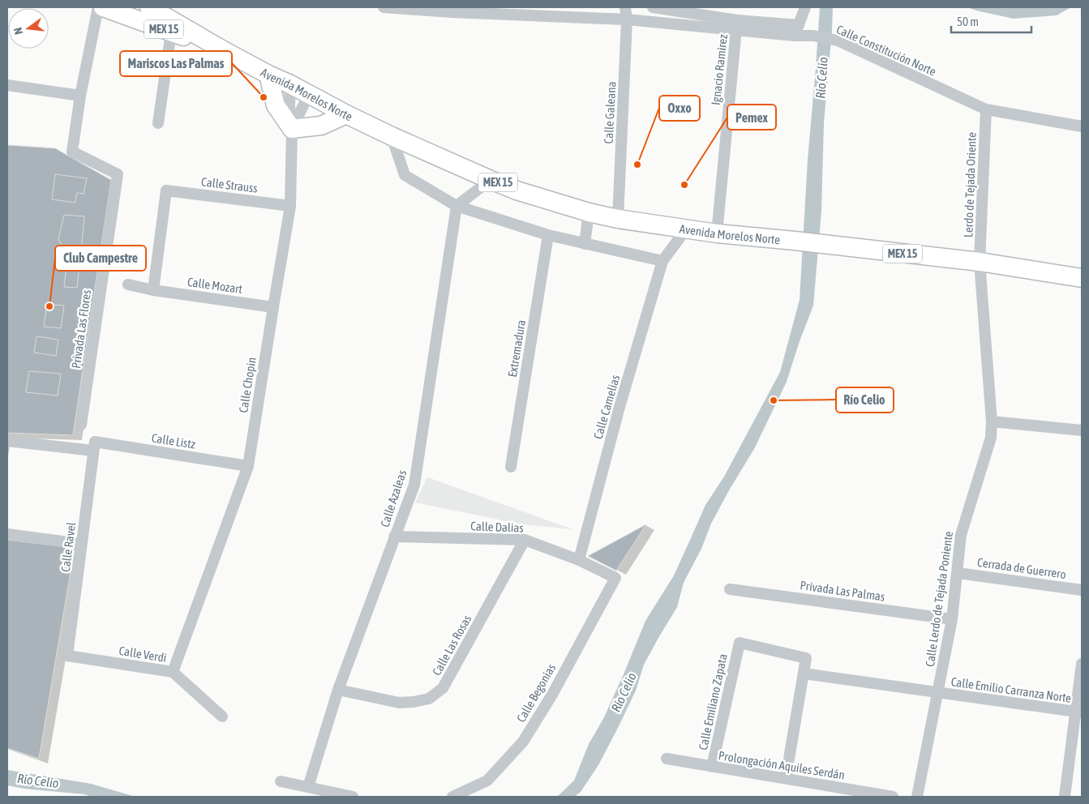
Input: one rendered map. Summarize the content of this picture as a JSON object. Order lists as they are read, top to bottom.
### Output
{
  "streets": {
    "main road": ["MEX 15", "Avenida Morelos Norte"],
    "street": [
      "Calle Constitución Norte",
      "Ignacio Ramírez",
      "Calle Galeana",
      "Calle Strauss",
      "Lerdo de Tejada Oriente",
      "Calle Mozart",
      "Privada Las Flores",
      "Extremadura",
      "Calle Chopin",
      "Calle Camelias",
      "Calle Listz",
      "Calle Azaleas",
      "Calle Dalias",
      "Calle Ravel",
      "Cerrada de Guerrero",
      "Privada Las Palmas",
      "Calle Lerdo de Tejada Poniente",
      "Calle Las Rosas",
      "Calle Verdi",
      "Calle Emilio Carranza Norte",
      "Calle Begonias",
      "Calle Emiliano Zapata",
      "Prolongación Aquiles Serdán"
    ]
  },
  "crossings": [
    ["MEX 15", "Avenida Morelos Norte"],
    ["Calle Constitución Norte", "Ignacio Ramírez"],
    ["Calle Constitución Norte", "Calle Galeana"],
    ["Calle Constitución Norte", "Lerdo de Tejada Oriente"],
    ["Ignacio Ramírez", "Avenida Morelos Norte"],
    ["Avenida Morelos Norte", "Calle Galeana"],
    ["Avenida Morelos Norte", "Lerdo de Tejada Oriente"],
    ["Avenida Morelos Norte", "Calle Chopin"],
    ["Avenida Morelos Norte", "Calle Lerdo de Tejada Poniente"],
    ["Calle Strauss", "Calle Mozart"],
    ["Calle Strauss", "Calle Chopin"],
    ["Lerdo de Tejada Oriente", "Calle Lerdo de Tejada Poniente"],
    ["Calle Mozart", "Calle Chopin"],
    ["Calle Chopin", "Calle Listz"],
    ["Calle Chopin", "Calle Verdi"],
    ["Calle Camelias", "Calle Dalias"],
    ["Calle Listz", "Calle Ravel"],
    ["Calle Azaleas", "Calle Dalias"],
    ["Calle Azaleas", "Calle Las Rosas"],
    ["Calle Dalias", "Calle Las Rosas"],
    ["Calle Dalias", "Calle Begonias"],
    ["Calle Ravel", "Calle Verdi"],
    ["Cerrada de Guerrero", "Calle Lerdo de Tejada Poniente"],
    ["Privada Las Palmas", "Calle Lerdo de Tejada Poniente"],
    ["Calle Lerdo de Tejada Poniente", "Calle Emilio Carranza Norte"],
    ["Calle Emilio Carranza Norte", "Calle Emiliano Zapata"],
    ["Calle Emiliano Zapata", "Prolongación Aquiles Serdán"]
  ],
  "water": ["Río Celio"],
  "places": [
    "Mariscos Las Palmas",
    "Oxxo",
    "Pemex",
    "Club Campestre",
    "Río Celio"
  ],
  "scale_bar": "50 m",
  "north": "left"
}
